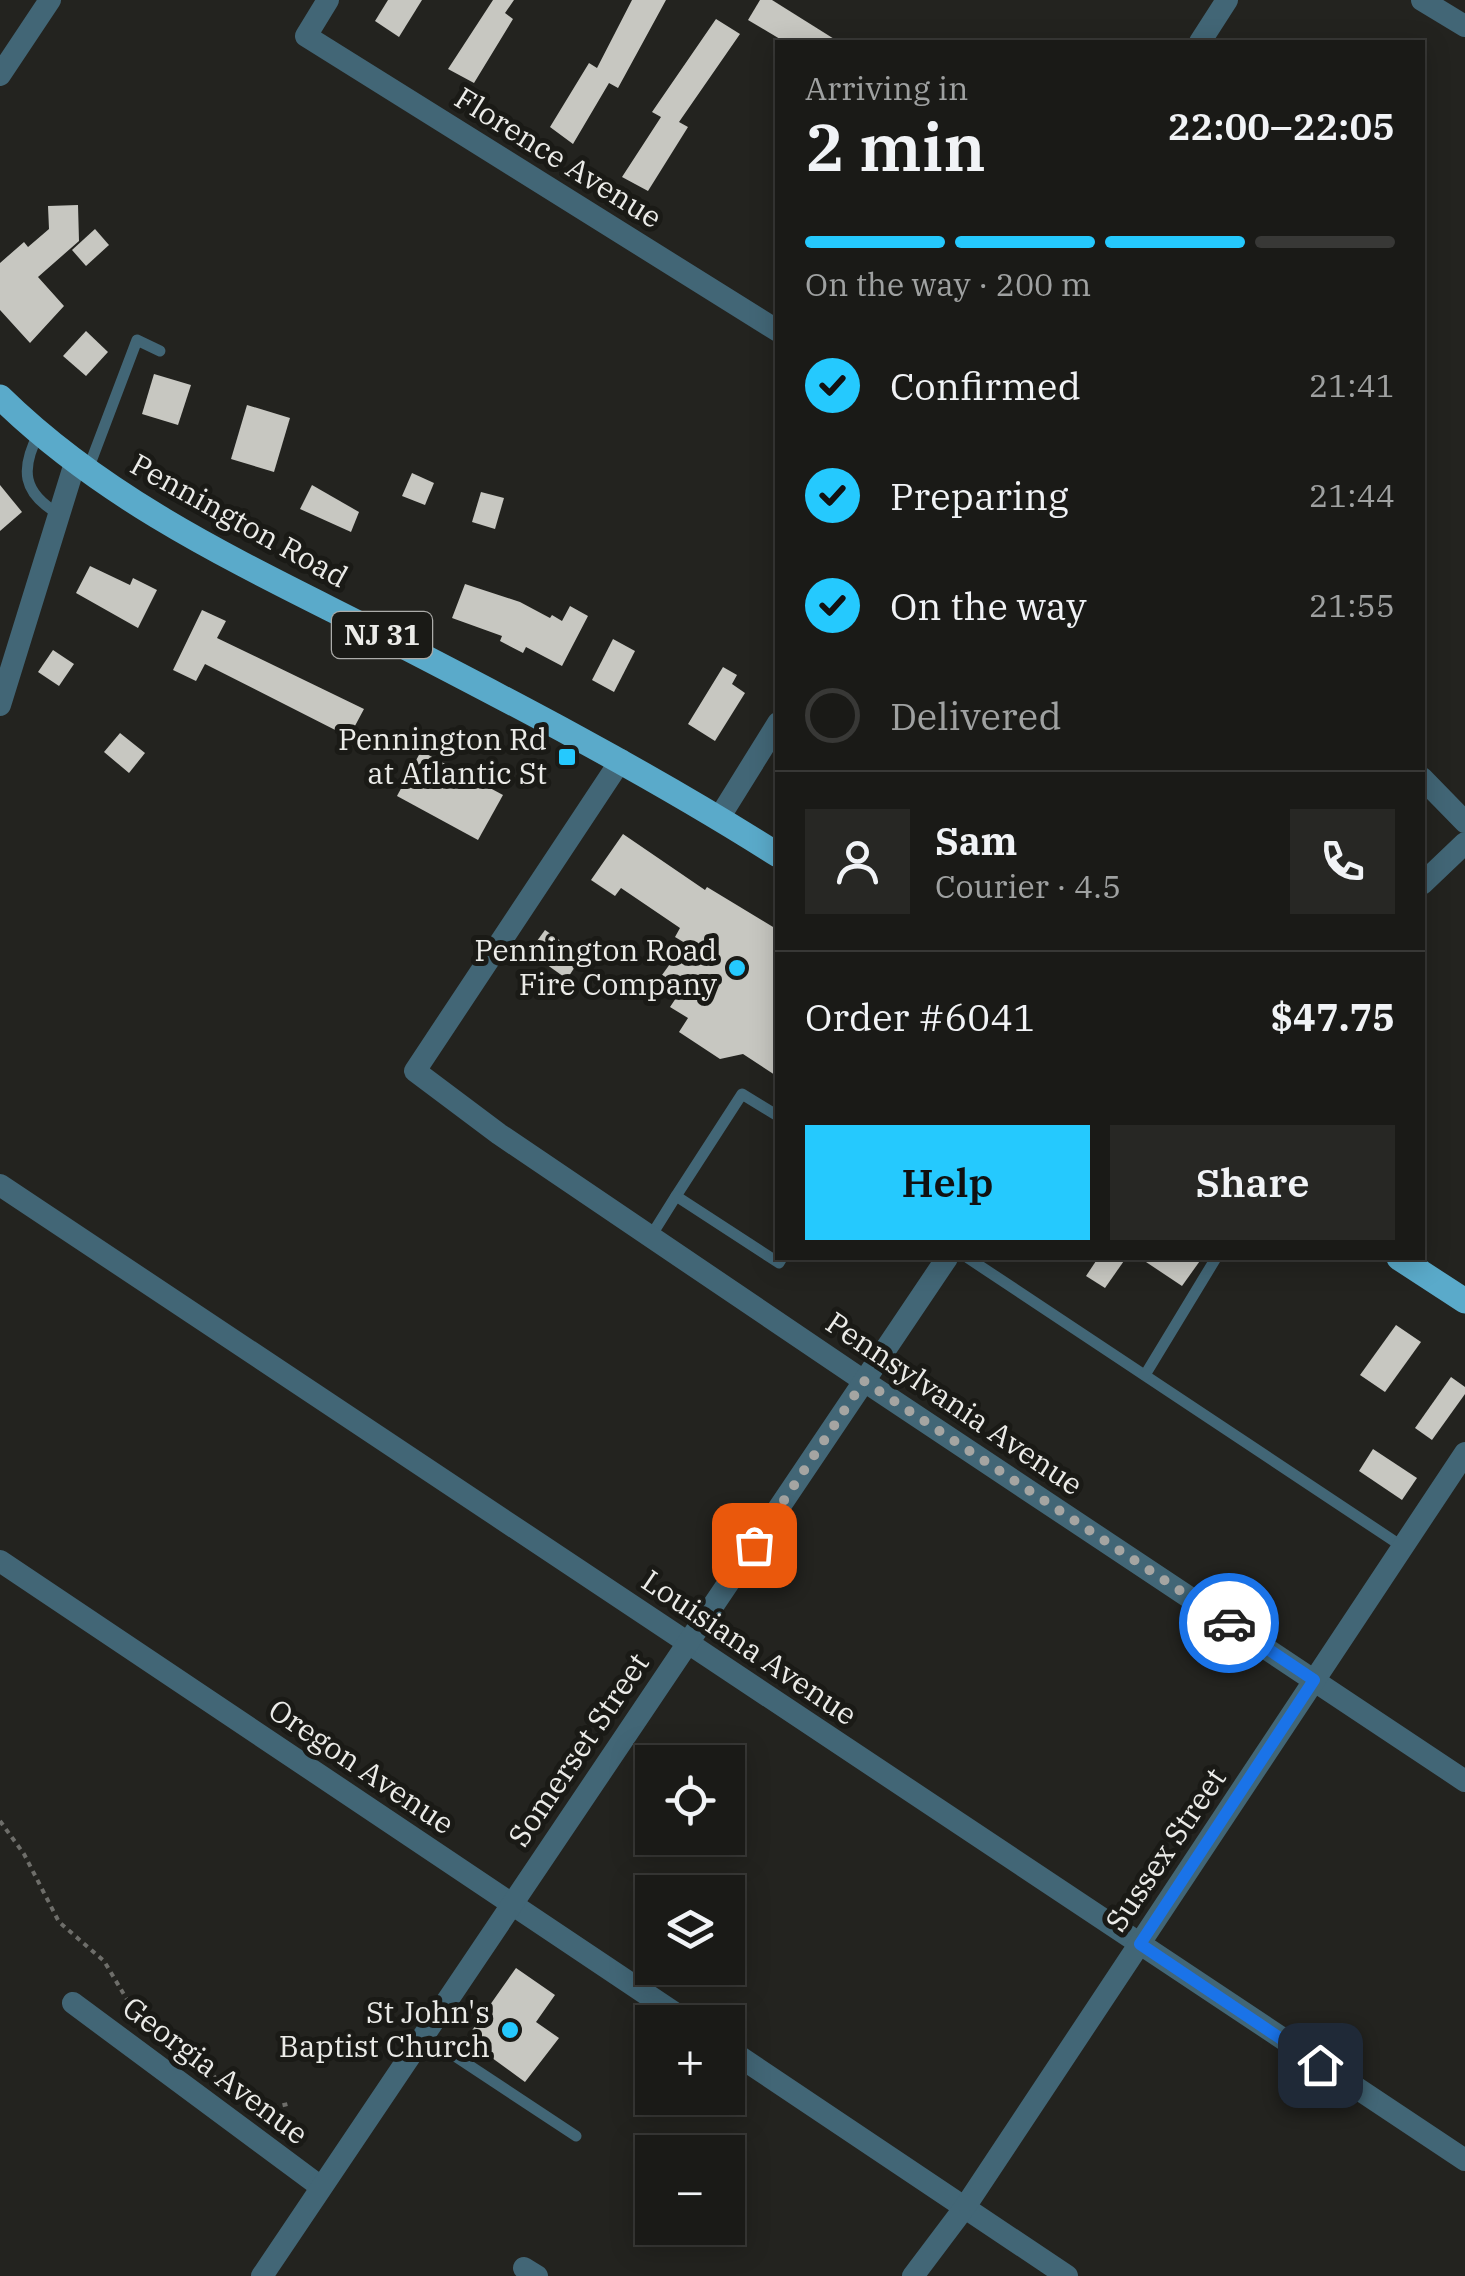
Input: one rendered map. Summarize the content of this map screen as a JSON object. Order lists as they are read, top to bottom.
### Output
{
  "streets": {
    "main road": ["Pennington Road", "NJ 31"],
    "street": [
      "Florence Avenue",
      "Pennsylvania Avenue",
      "Louisiana Avenue",
      "Somerset Street",
      "Oregon Avenue",
      "Sussex Street",
      "Georgia Avenue"
    ]
  },
  "crossings": [
    ["Pennington Road", "Pennsylvania Avenue"],
    ["Pennsylvania Avenue", "Somerset Street"],
    ["Pennsylvania Avenue", "Sussex Street"],
    ["Louisiana Avenue", "Somerset Street"],
    ["Louisiana Avenue", "Sussex Street"],
    ["Somerset Street", "Oregon Avenue"],
    ["Somerset Street", "Georgia Avenue"]
  ],
  "places": {
    "transit": ["Pennington Rd at Atlantic St"],
    "other": ["Pennington Road Fire Company", "St John's Baptist Church"]
  },
  "page": {
    "heading": ["2 min", "Arriving in", "22:00–22:05"],
    "panel": [
      "Sam",
      "Courier · 4.5",
      "Order #6041",
      "$47.75"
    ],
    "bar": "On the way · 200 m",
    "list": [
      ["Confirmed", "21:41"],
      ["Preparing", "21:44"],
      ["On the way", "21:55"],
      "Delivered"
    ],
    "buttons": ["Help", "Share"],
    "map_buttons": ["+", "−"]
  }
}
